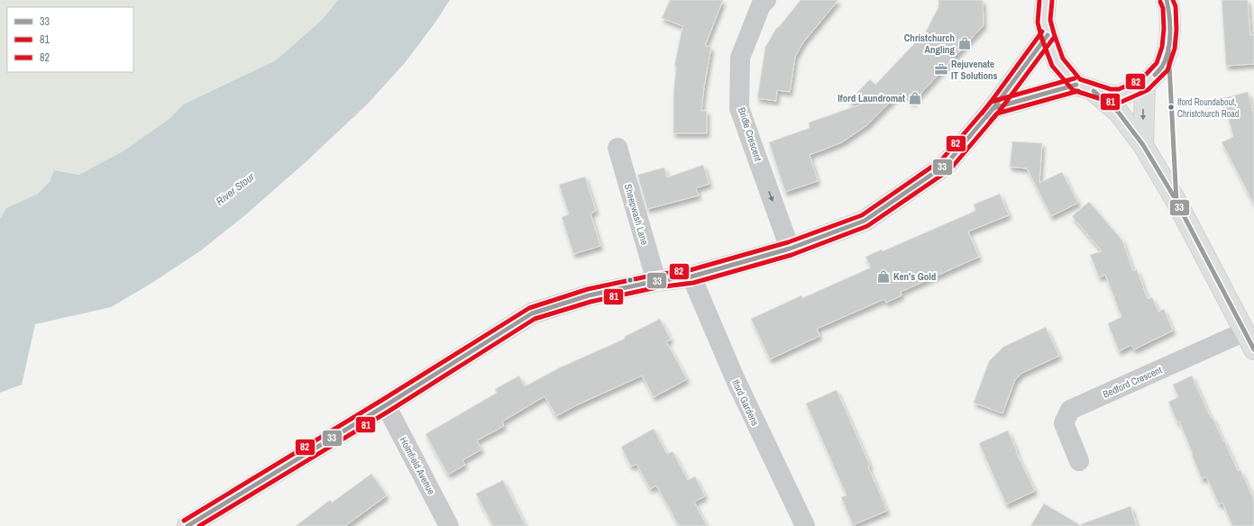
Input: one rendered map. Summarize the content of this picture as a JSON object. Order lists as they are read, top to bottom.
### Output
{
  "streets": {
    "street": [
      "Bridle Crescent",
      "Sheepwash Lane",
      "Bedford Crescent",
      "Iford Gardens",
      "Holmfield Avenue"
    ]
  },
  "one_way": ["Bridle Crescent"],
  "water": ["River Stour"],
  "places": {
    "shop": ["Christchurch Angling", "Iford Laundromat", "Ken's Gold"],
    "office": ["Rejuvenate IT Solutions"],
    "other": ["Iford Roundabout, Christchurch Road"]
  },
  "lines": ["transit line 33", "transit line 81", "transit line 82"],
  "legend": ["33", "81", "82"]
}
